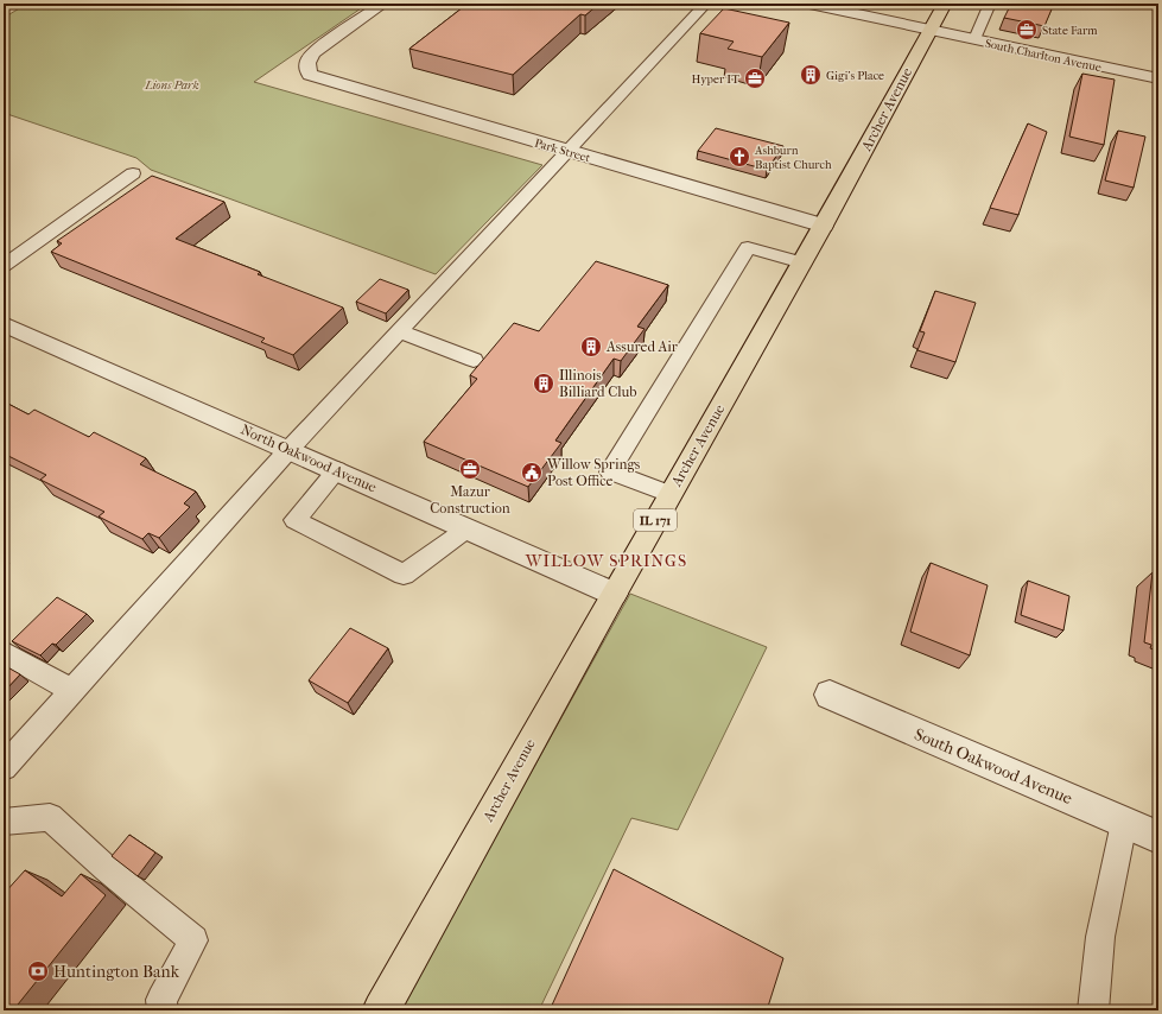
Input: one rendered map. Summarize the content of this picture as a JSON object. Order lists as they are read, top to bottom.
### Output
{
  "streets": {
    "main road": ["Archer Avenue", "IL 171"],
    "street": [
      "South Charlton Avenue",
      "Park Street",
      "North Oakwood Avenue",
      "South Oakwood Avenue"
    ]
  },
  "crossings": [
    ["South Charlton Avenue", "Archer Avenue"],
    ["Archer Avenue", "Park Street"],
    ["Archer Avenue", "North Oakwood Avenue"]
  ],
  "districts": ["WILLOW SPRINGS"],
  "parks": ["Lions Park"],
  "places": {
    "office": ["State Farm", "Hyper IT", "Mazur Construction"],
    "building": ["Gigi's Place", "Assured Air", "Illinois Billiard Club"],
    "church": ["Ashburn Baptist Church"],
    "public building": ["Willow Springs Post Office"],
    "bank": ["Huntington Bank"]
  }
}
